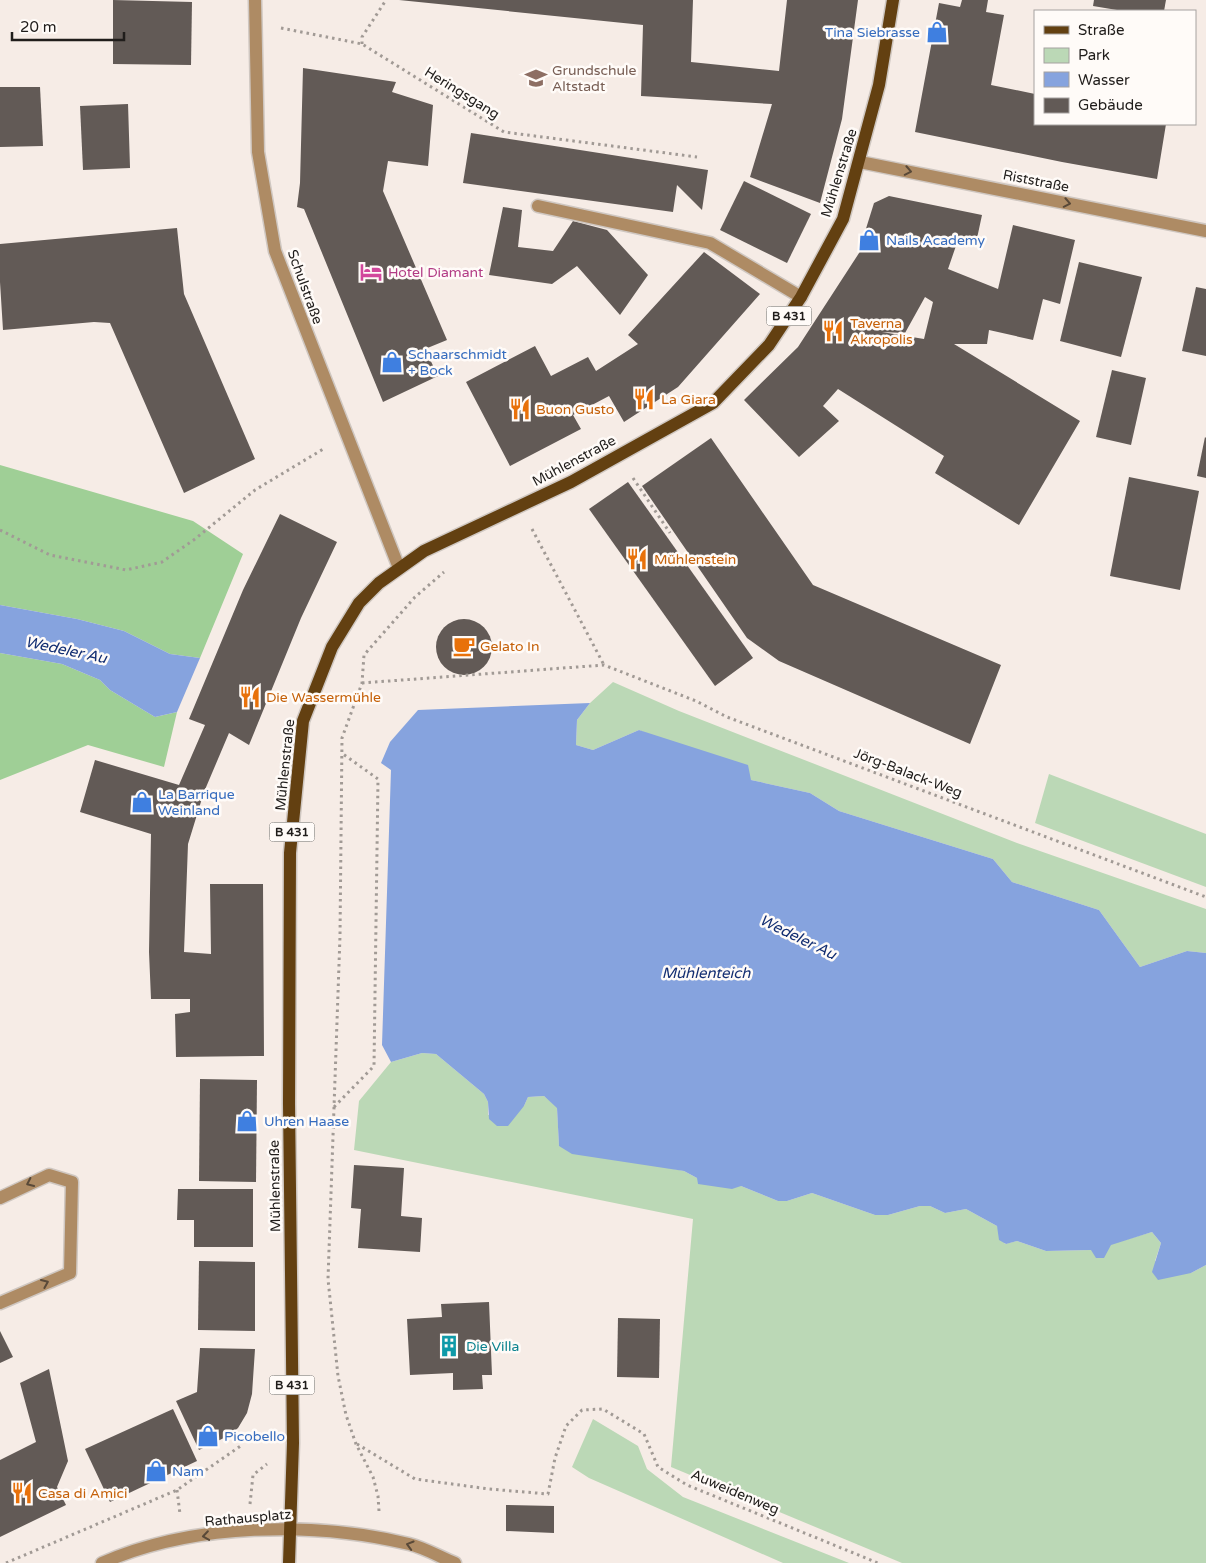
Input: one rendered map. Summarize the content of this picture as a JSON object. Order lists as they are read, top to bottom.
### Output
{
  "streets": {
    "main road": ["Mühlenstraße", "B 431"],
    "street": ["Riststraße", "Schulstraße", "Rathausplatz"],
    "path": ["Heringsgang", "Jörg-Balack-Weg", "Auweidenweg"]
  },
  "crossings": [
    ["Heringsgang", "Schulstraße"],
    ["Mühlenstraße", "Riststraße"],
    ["Mühlenstraße", "Schulstraße"],
    ["Mühlenstraße", "Rathausplatz"]
  ],
  "one_way": ["Riststraße", "Rathausplatz"],
  "water": ["Wedeler Au", "Mühlenteich"],
  "places": {
    "shop": [
      "Tina Siebrasse",
      "Nails Academy",
      "Schaarschmidt + Bock",
      "La Barrique Weinland",
      "Uhren Haase",
      "Picobello",
      "Nam"
    ],
    "school or university": ["Grundschule Altstadt"],
    "hotel": ["Hotel Diamant"],
    "restaurant": [
      "Taverna Akropolis",
      "La Giara",
      "Buon Gusto",
      "Mühlenstein",
      "Die Wassermühle",
      "Casa di Amici"
    ],
    "cafe": ["Gelato In"],
    "building": ["Die Villa"]
  },
  "legend": [
    "Straße",
    "Park",
    "Wasser",
    "Gebäude"
  ],
  "scale_bar": "20 m"
}
